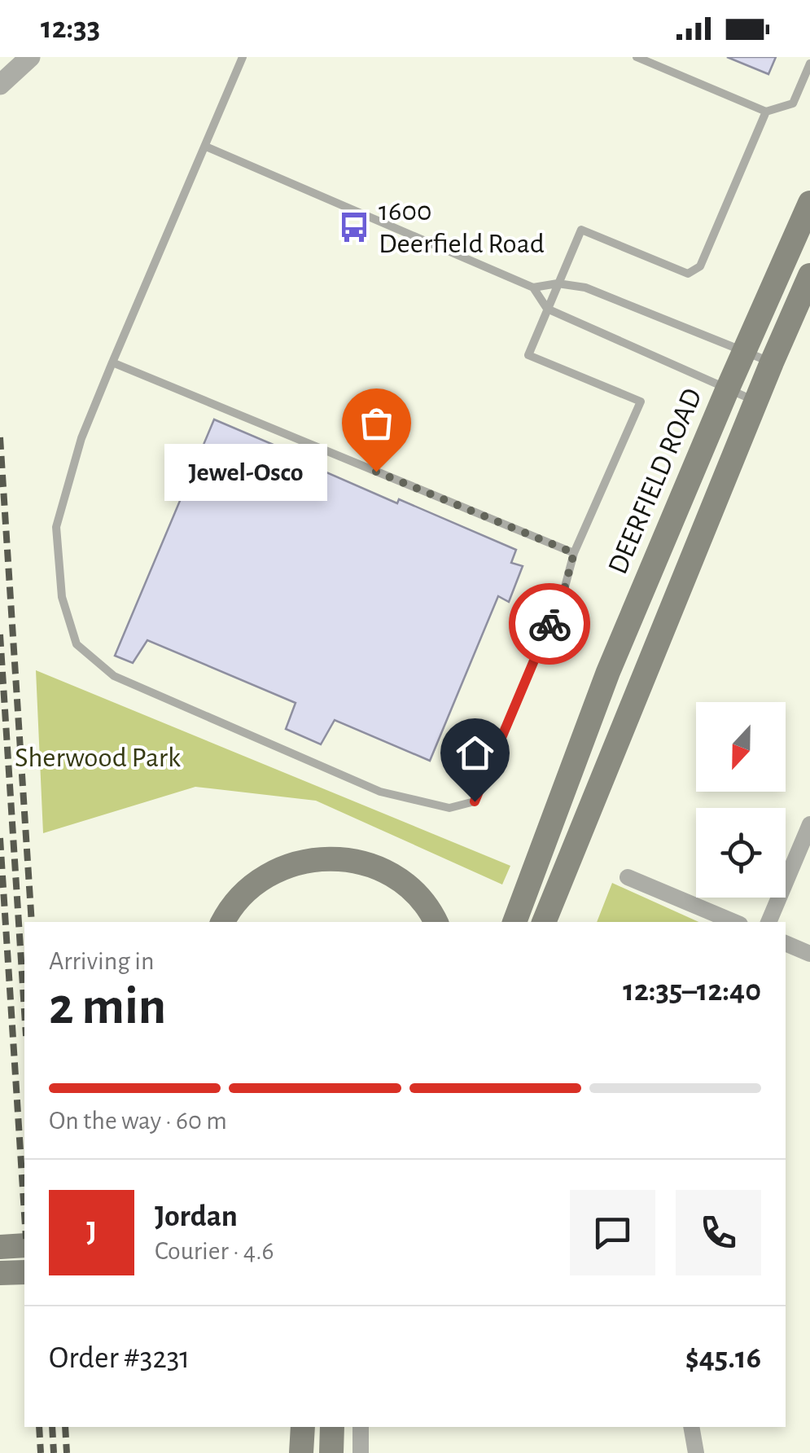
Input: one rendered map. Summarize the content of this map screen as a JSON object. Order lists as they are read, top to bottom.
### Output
{
  "streets": {
    "main road": ["DEERFIELD ROAD"]
  },
  "parks": ["Sherwood Park"],
  "places": {
    "bus stop": ["1600 Deerfield Road"],
    "other": ["Jewel-Osco"]
  },
  "north": "bottom",
  "page": {
    "status": "12:33",
    "bubble": "Jewel-Osco",
    "heading": ["2 min", "Arriving in", "12:35–12:40"],
    "panel": [
      "Jordan",
      "Courier · 4.6",
      "Order #3231",
      "$45.16"
    ],
    "bar": "On the way · 60 m",
    "round": "J"
  }
}
